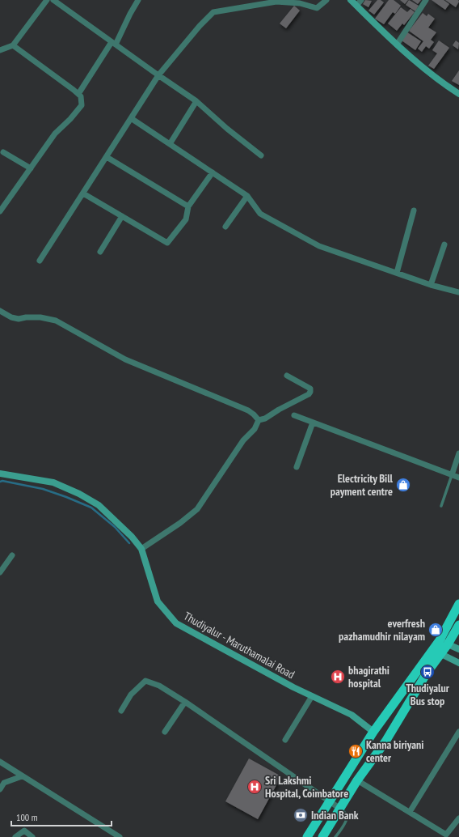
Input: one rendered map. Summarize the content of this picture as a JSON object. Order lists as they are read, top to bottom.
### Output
{
  "streets": {
    "main road": ["Thudiyalur - Maruthamalai Road"]
  },
  "places": {
    "shop": ["Electricity Bill payment centre", "everfresh pazhamudhir nilayam"],
    "bus stop": ["Thudiyalur Bus stop"],
    "hospital": ["bhagirathi hospital", "Sri Lakshmi Hospital, Coimbatore"],
    "restaurant": ["Kanna biriyani center"],
    "bank": ["Indian Bank"]
  },
  "scale_bar": "100 m"
}
